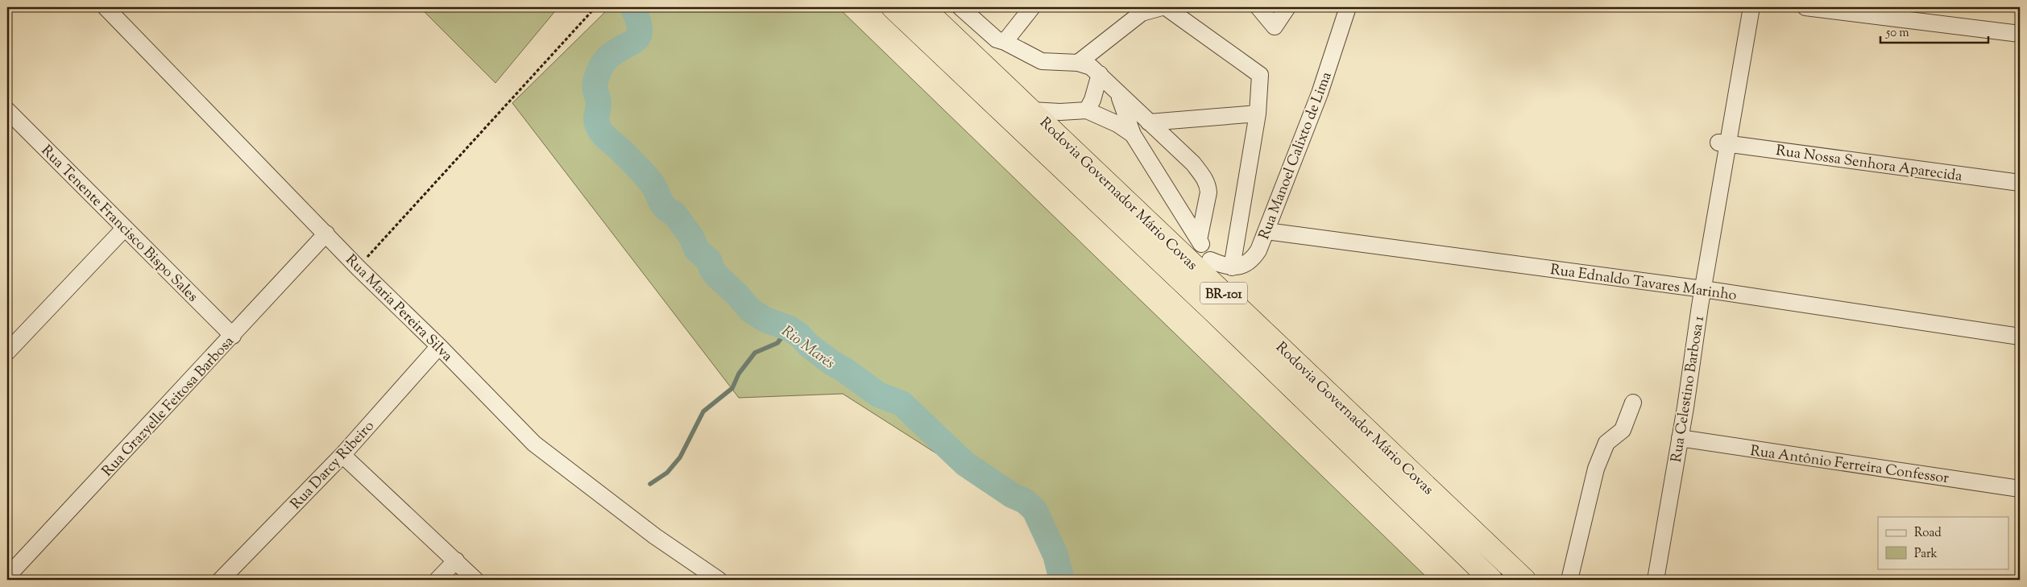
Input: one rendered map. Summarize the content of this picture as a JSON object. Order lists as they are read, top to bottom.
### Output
{
  "streets": {
    "highway": ["Rodovia Governador Mário Covas", "BR-101"],
    "street": [
      "Rua Manoel Calixto de Lima",
      "Rua Nossa Senhora Aparecida",
      "Rua Tenente Francisco Bispo Sales",
      "Rua Ednaldo Tavares Marinho",
      "Rua Maria Pereira Silva",
      "Rua Celestino Barbosa 1",
      "Rua Grazyelle Feitosa Barbosa",
      "Rua Antônio Ferreira Confessor",
      "Rua Darcy Ribeiro"
    ]
  },
  "crossings": [
    ["Rua Manoel Calixto de Lima", "Rua Ednaldo Tavares Marinho"],
    ["Rua Nossa Senhora Aparecida", "Rua Celestino Barbosa 1"],
    ["Rua Tenente Francisco Bispo Sales", "Rua Grazyelle Feitosa Barbosa"],
    ["Rua Ednaldo Tavares Marinho", "Rua Celestino Barbosa 1"],
    ["Rua Maria Pereira Silva", "Rua Grazyelle Feitosa Barbosa"],
    ["Rua Maria Pereira Silva", "Rua Darcy Ribeiro"],
    ["Rua Celestino Barbosa 1", "Rua Antônio Ferreira Confessor"]
  ],
  "water": ["Rio Marés"],
  "legend": ["Road", "Park"],
  "scale_bar": "50 m"
}
